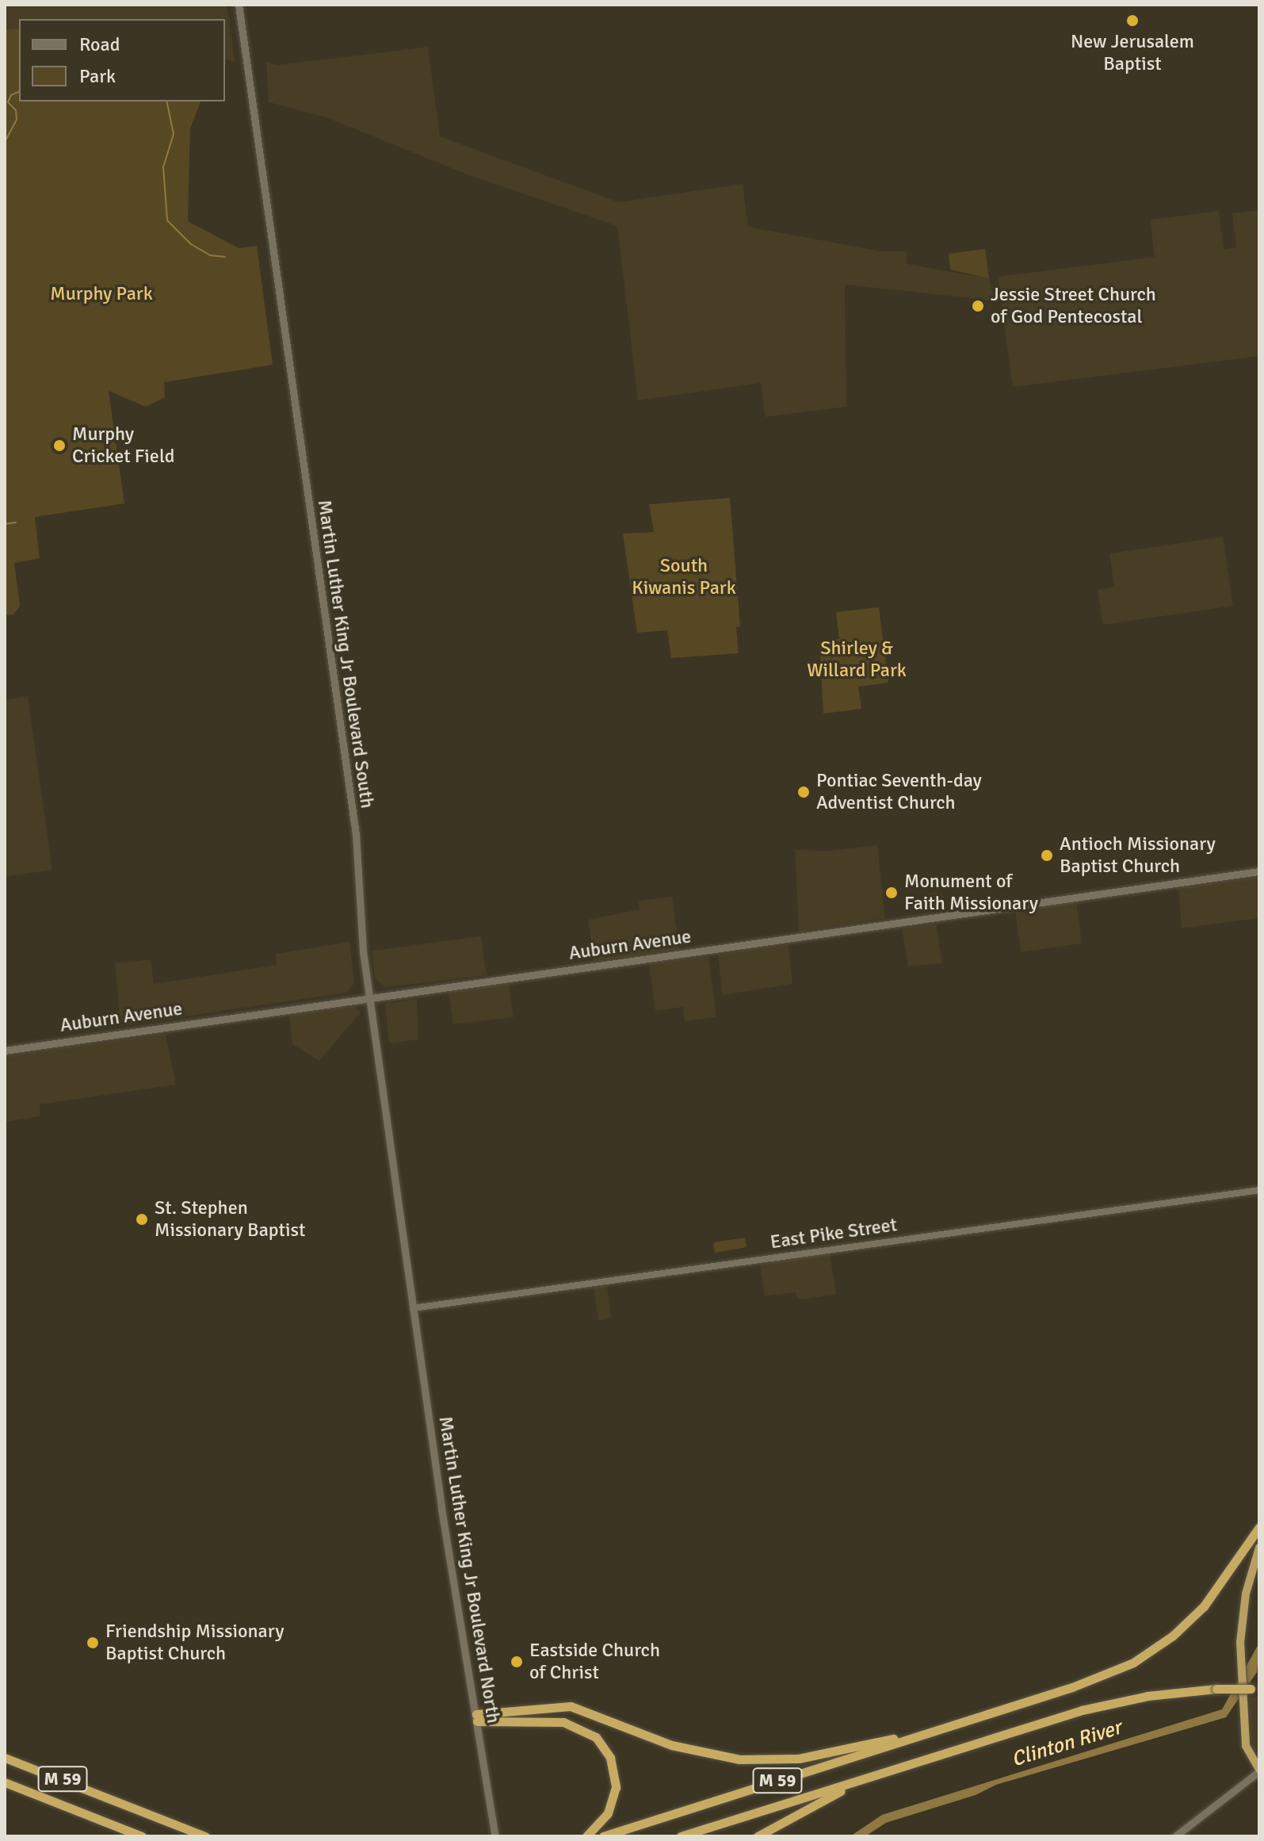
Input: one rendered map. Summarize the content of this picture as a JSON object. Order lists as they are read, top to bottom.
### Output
{
  "streets": {
    "highway": ["M 59"],
    "main road": ["Martin Luther King Jr Boulevard South", "Auburn Avenue", "Martin Luther King Jr Boulevard North"],
    "street": ["East Pike Street"]
  },
  "crossings": [
    ["Martin Luther King Jr Boulevard South", "Auburn Avenue"],
    ["Martin Luther King Jr Boulevard South", "East Pike Street"],
    ["Martin Luther King Jr Boulevard South", "Martin Luther King Jr Boulevard North"],
    ["East Pike Street", "Martin Luther King Jr Boulevard North"]
  ],
  "water": ["Clinton River"],
  "parks": ["Murphy Park", "South Kiwanis Park", "Shirley & Willard Park"],
  "places": [
    "New Jerusalem Baptist",
    "Jessie Street Church of God Pentecostal",
    "Murphy Cricket Field",
    "Pontiac Seventh-day Adventist Church",
    "Antioch Missionary Baptist Church",
    "Monument of Faith Missionary",
    "St. Stephen Missionary Baptist",
    "Friendship Missionary Baptist Church",
    "Eastside Church of Christ"
  ],
  "legend": ["Road", "Park"]
}
